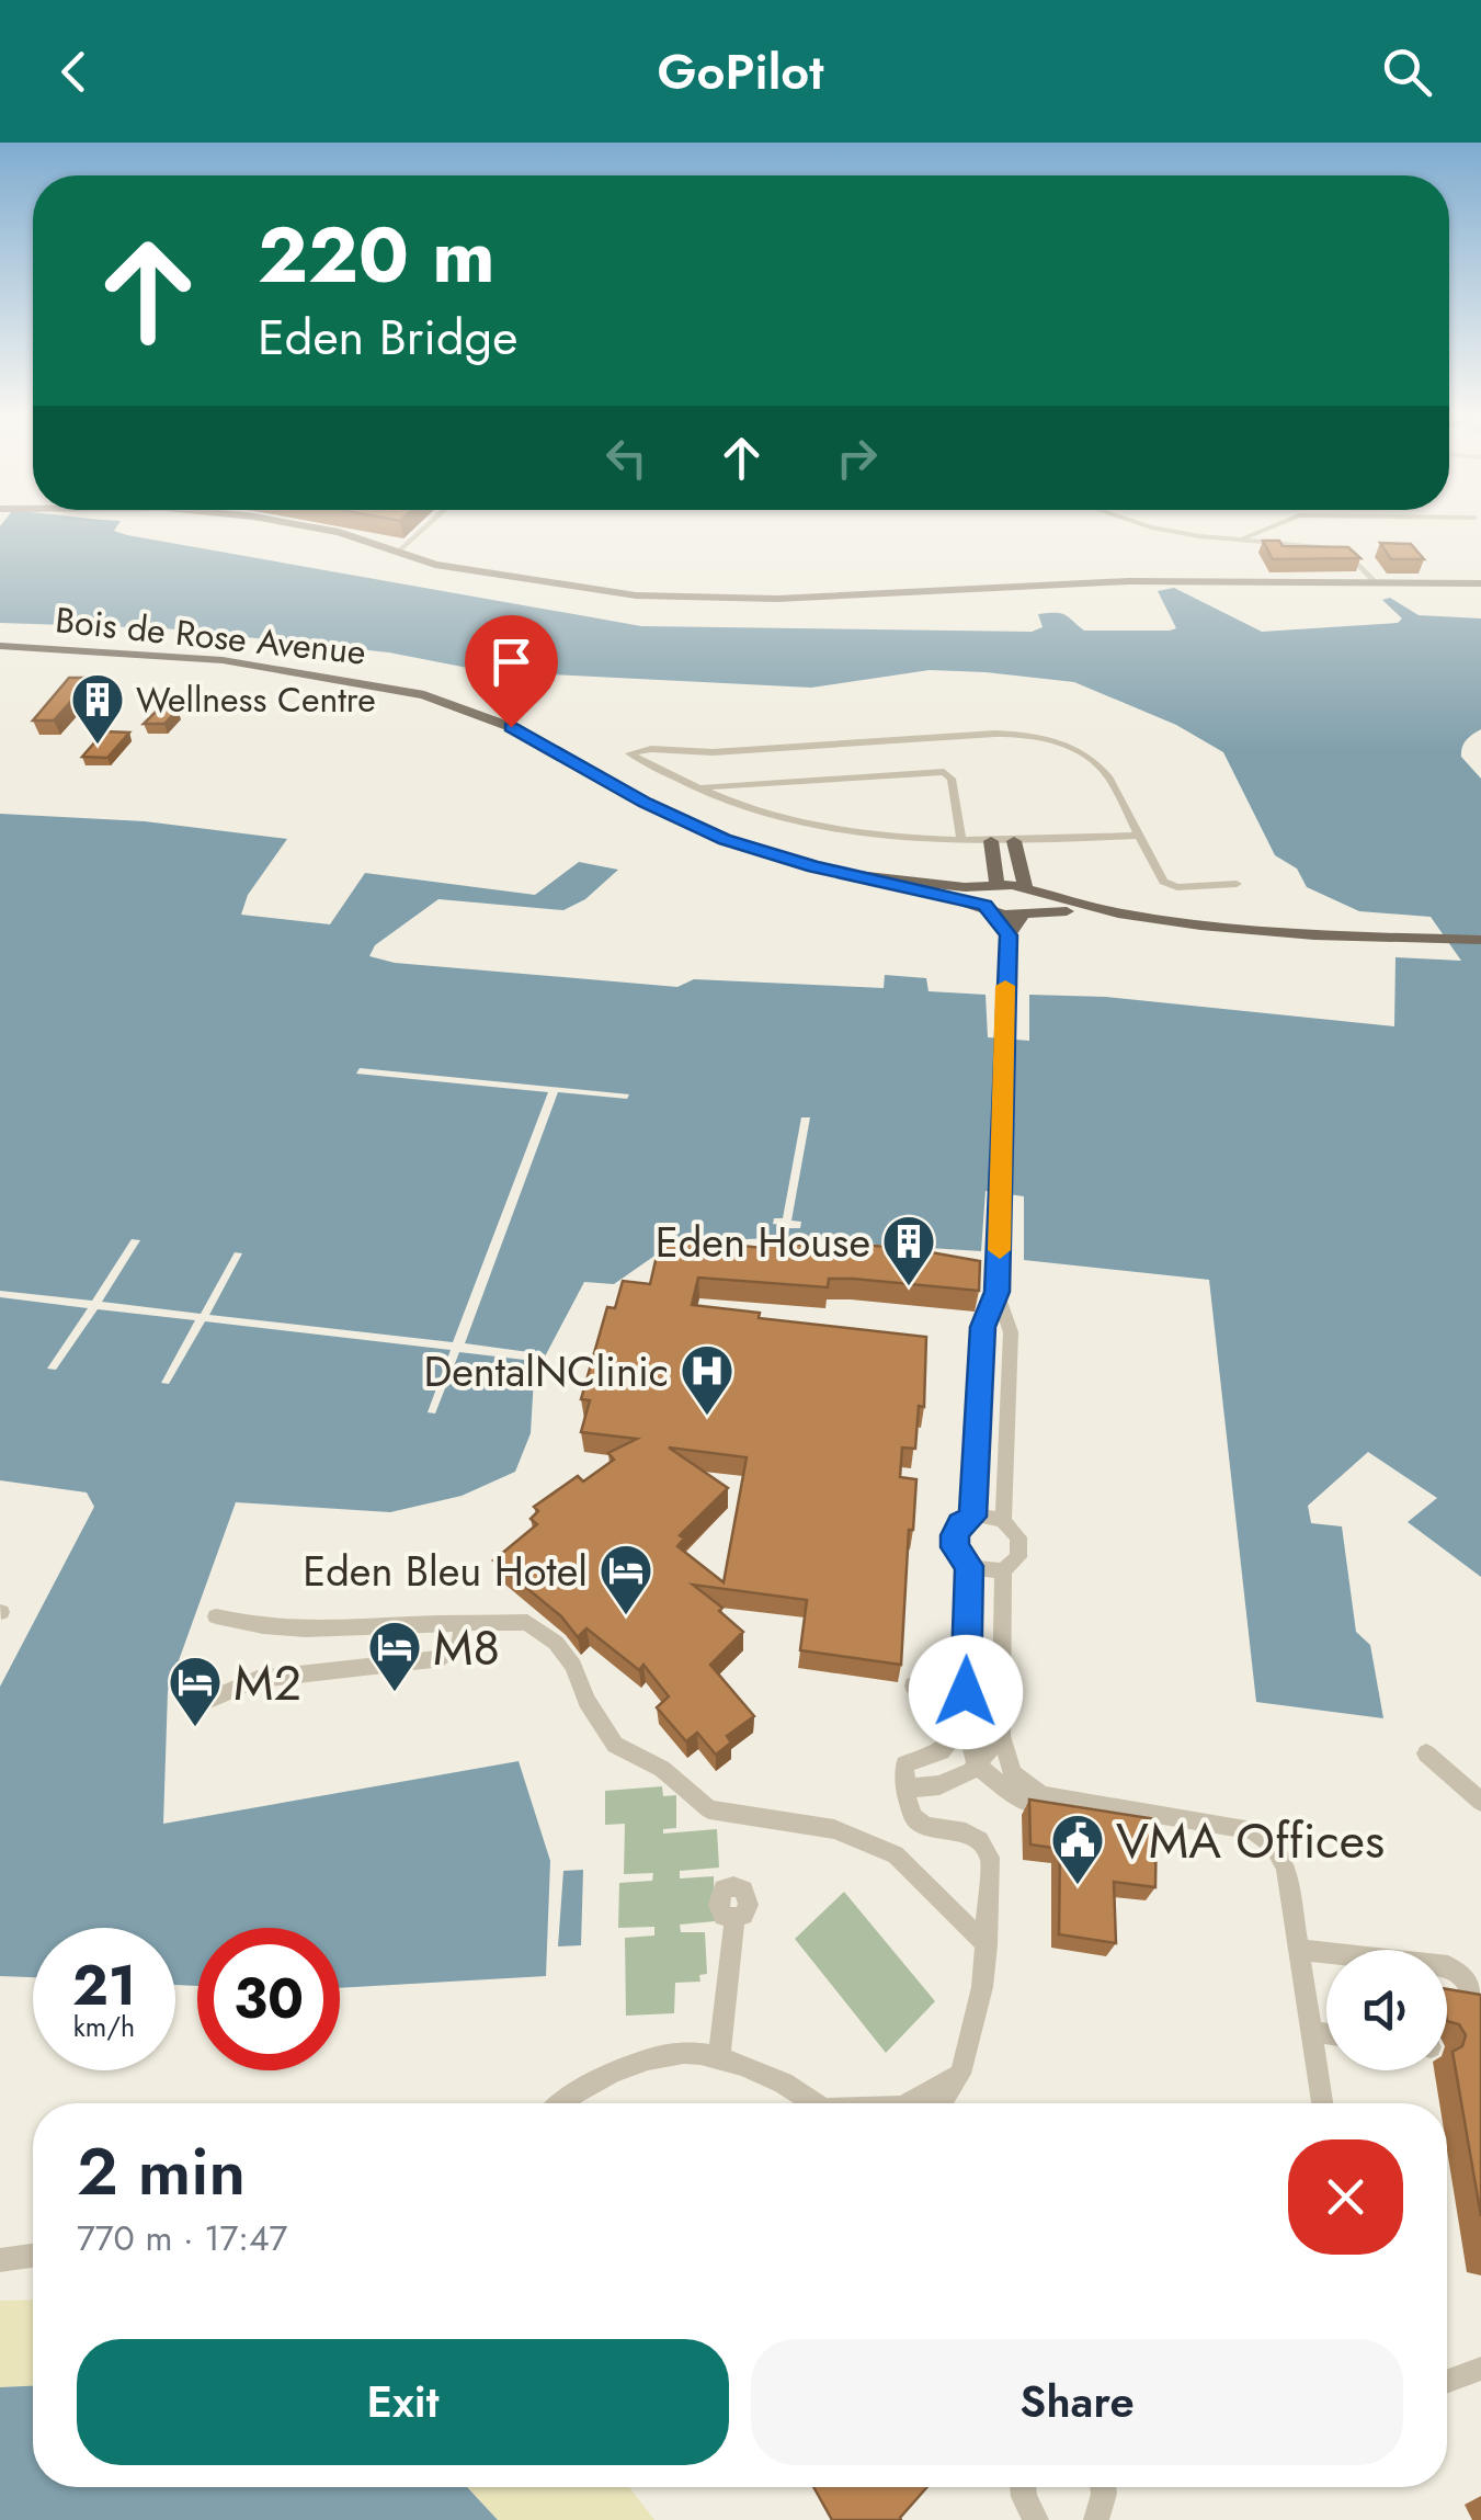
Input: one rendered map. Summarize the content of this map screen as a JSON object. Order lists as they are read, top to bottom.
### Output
{
  "streets": {
    "main road": ["Bois de Rose Avenue"]
  },
  "places": {
    "building": ["Wellness Centre", "Eden House"],
    "hospital": ["DentalNClinic"],
    "hotel": ["Eden Bleu Hotel", "M8", "M2"],
    "public building": ["VMA Offices"]
  },
  "page": {
    "header": "GoPilot",
    "turn": ["220 m", "Eden Bridge"],
    "speed": "21 km/h",
    "limit": "30",
    "heading": ["2 min", "770 m · 17:47"],
    "buttons": ["Exit", "Share"]
  }
}
